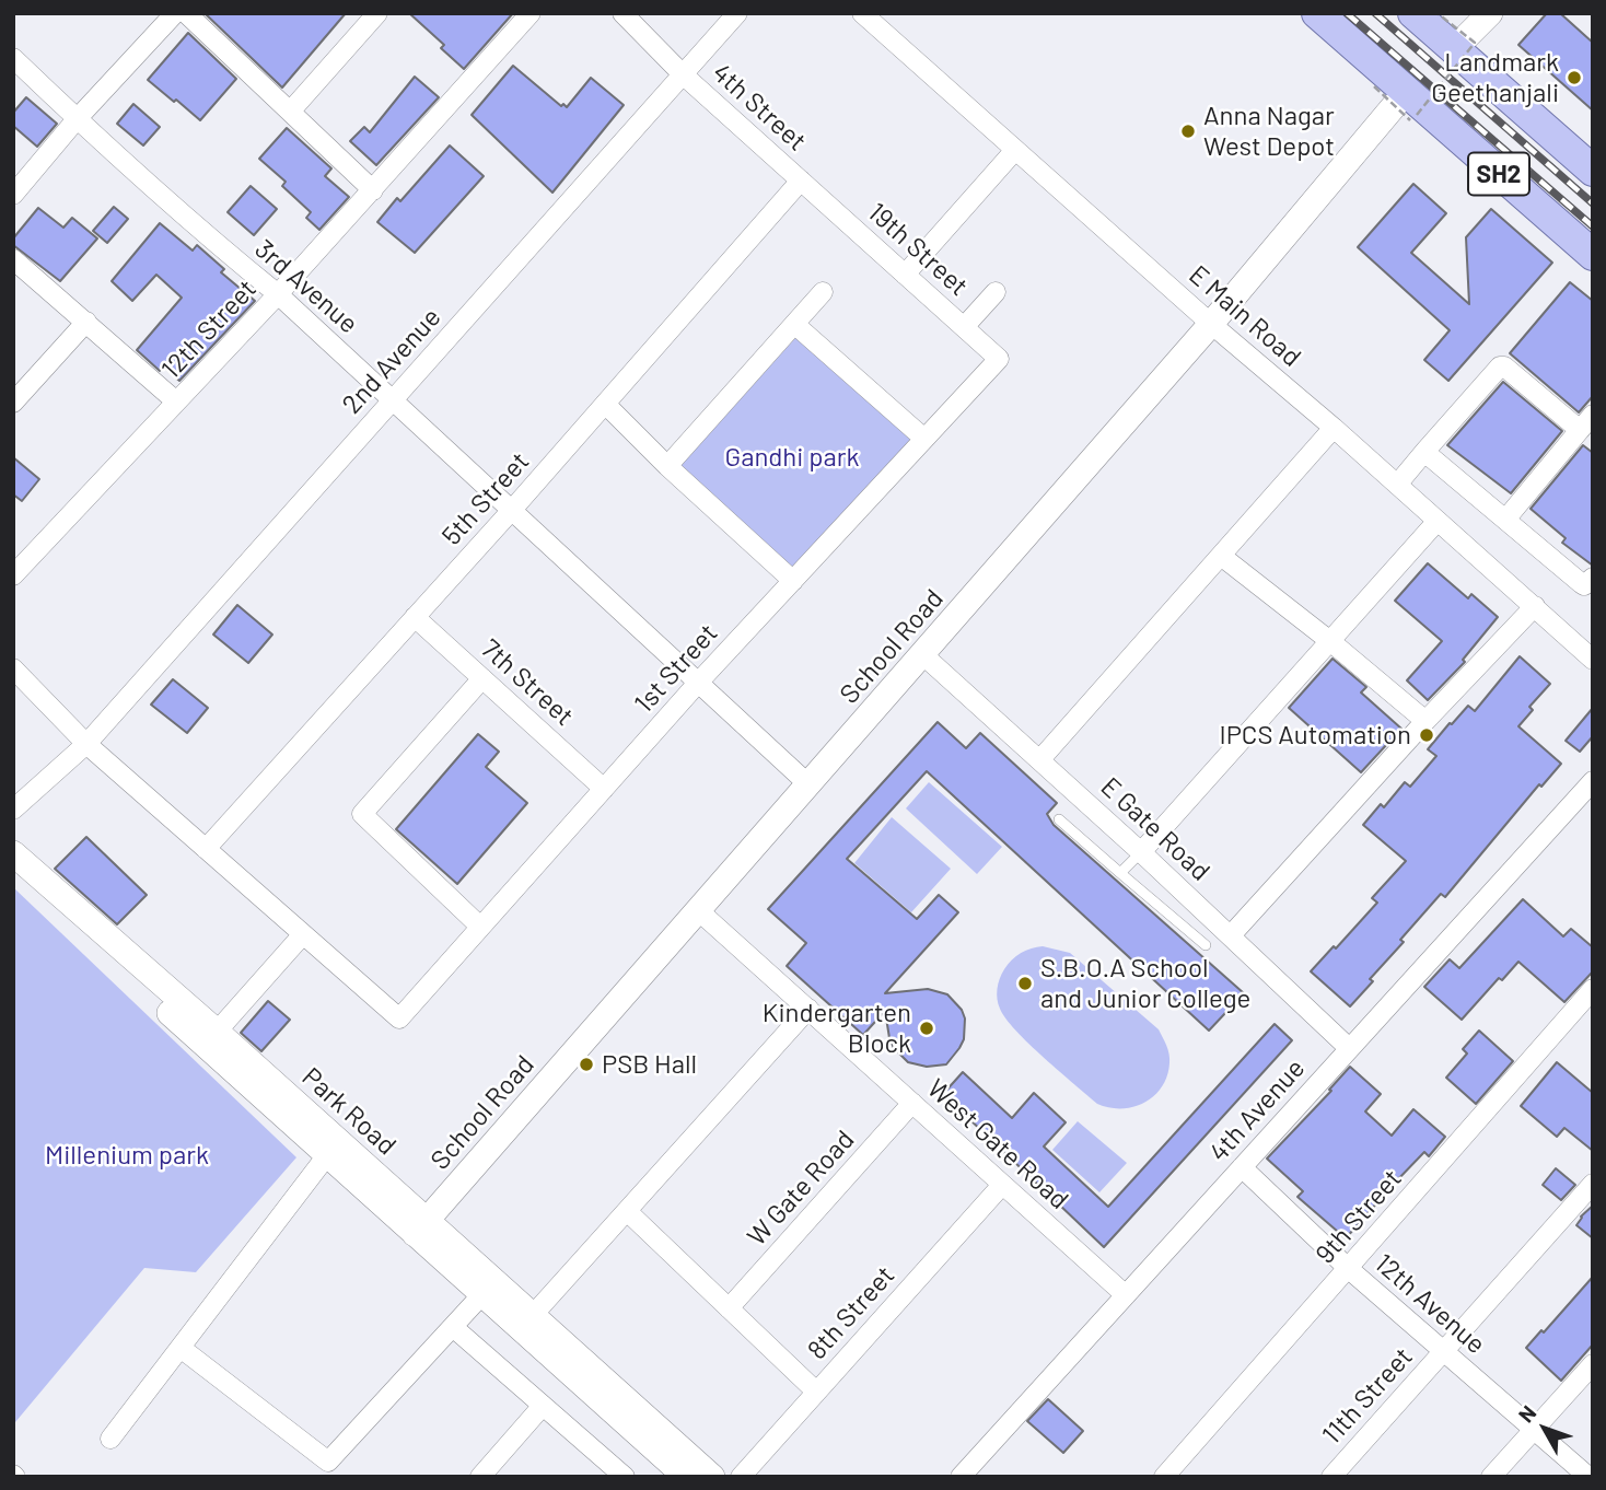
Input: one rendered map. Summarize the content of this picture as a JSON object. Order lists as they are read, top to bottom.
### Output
{
  "streets": {
    "main road": ["SH2"],
    "street": [
      "4th Street",
      "19th Street",
      "3rd Avenue",
      "E Main Road",
      "12th Street",
      "2nd Avenue",
      "5th Street",
      "School Road",
      "1st Street",
      "7th Street",
      "E Gate Road",
      "4th Avenue",
      "Park Road",
      "West Gate Road",
      "W Gate Road",
      "9th Street",
      "12th Avenue",
      "8th Street",
      "11th Street"
    ]
  },
  "crossings": [
    ["4th Street", "19th Street"],
    ["4th Street", "2nd Avenue"],
    ["4th Street", "5th Street"],
    ["SH2", "School Road"],
    ["19th Street", "5th Street"],
    ["19th Street", "1st Street"],
    ["3rd Avenue", "12th Street"],
    ["3rd Avenue", "2nd Avenue"],
    ["3rd Avenue", "5th Street"],
    ["3rd Avenue", "School Road"],
    ["3rd Avenue", "1st Street"],
    ["E Main Road", "School Road"],
    ["5th Street", "7th Street"],
    ["School Road", "E Gate Road"],
    ["School Road", "Park Road"],
    ["School Road", "West Gate Road"],
    ["1st Street", "7th Street"],
    ["E Gate Road", "4th Avenue"],
    ["4th Avenue", "West Gate Road"],
    ["4th Avenue", "12th Avenue"],
    ["West Gate Road", "W Gate Road"],
    ["West Gate Road", "8th Street"],
    ["9th Street", "12th Avenue"],
    ["12th Avenue", "11th Street"]
  ],
  "parks": ["Gandhi park", "Millenium park"],
  "places": [
    "Landmark Geethanjali",
    "Anna Nagar West Depot",
    "IPCS Automation",
    "S.B.O.A School and Junior College",
    "Kindergarten Block",
    "PSB Hall"
  ],
  "north": "top left"
}
